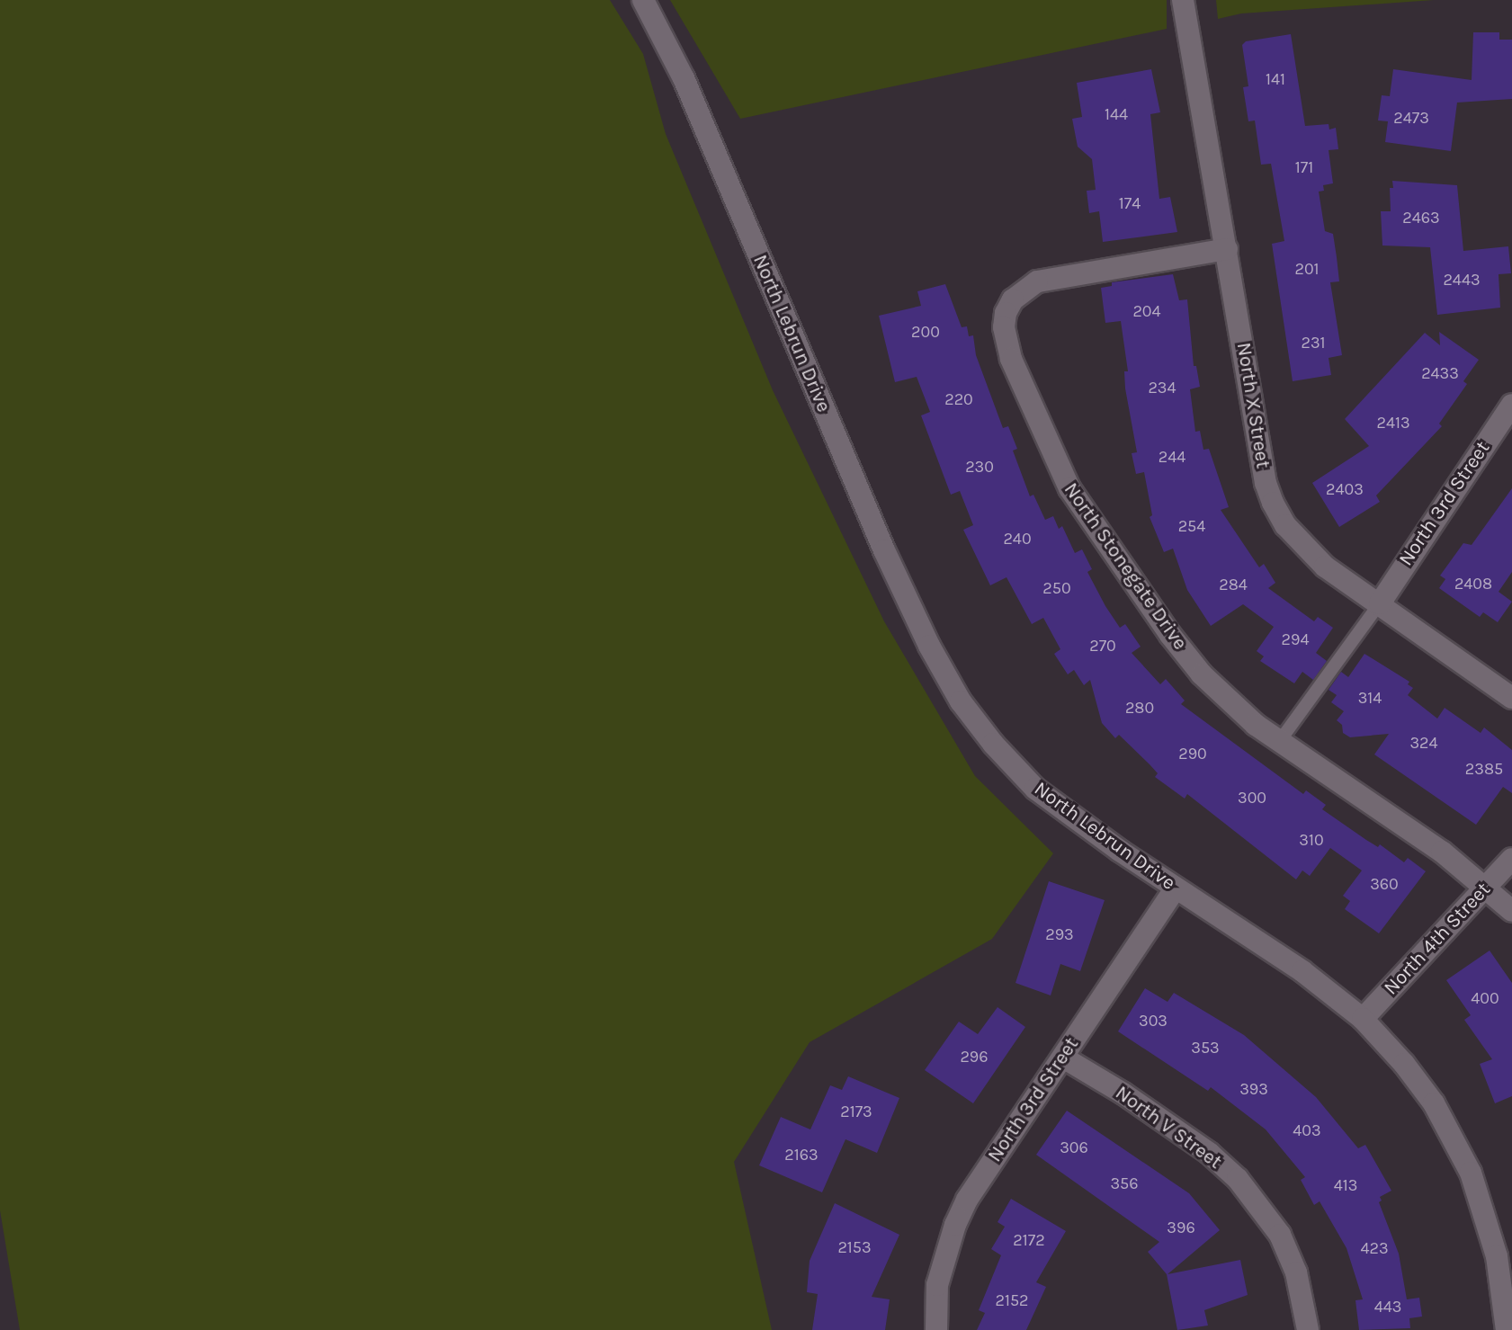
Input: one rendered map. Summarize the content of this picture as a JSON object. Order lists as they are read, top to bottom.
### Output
{
  "streets": {
    "street": [
      "North Lebrun Drive",
      "North X Street",
      "North 3rd Street",
      "North Stonegate Drive",
      "North 4th Street",
      "North V Street"
    ]
  },
  "crossings": [
    ["North Lebrun Drive", "North 3rd Street"],
    ["North Lebrun Drive", "North 4th Street"],
    ["North X Street", "North 3rd Street"],
    ["North X Street", "North Stonegate Drive"],
    ["North 3rd Street", "North V Street"],
    ["North Stonegate Drive", "North 4th Street"]
  ],
  "house_numbers": [
    "141",
    "144",
    "2473",
    "171",
    "174",
    "2463",
    "201",
    "2443",
    "204",
    "200",
    "231",
    "2433",
    "234",
    "220",
    "2413",
    "244",
    "230",
    "2403",
    "254",
    "240",
    "2408",
    "284",
    "250",
    "294",
    "270",
    "314",
    "280",
    "324",
    "290",
    "2385",
    "300",
    "310",
    "360",
    "293",
    "400",
    "303",
    "353",
    "296",
    "393",
    "2173",
    "403",
    "306",
    "2163",
    "356",
    "413",
    "396",
    "2172",
    "2153",
    "423",
    "2152",
    "443"
  ]
}
